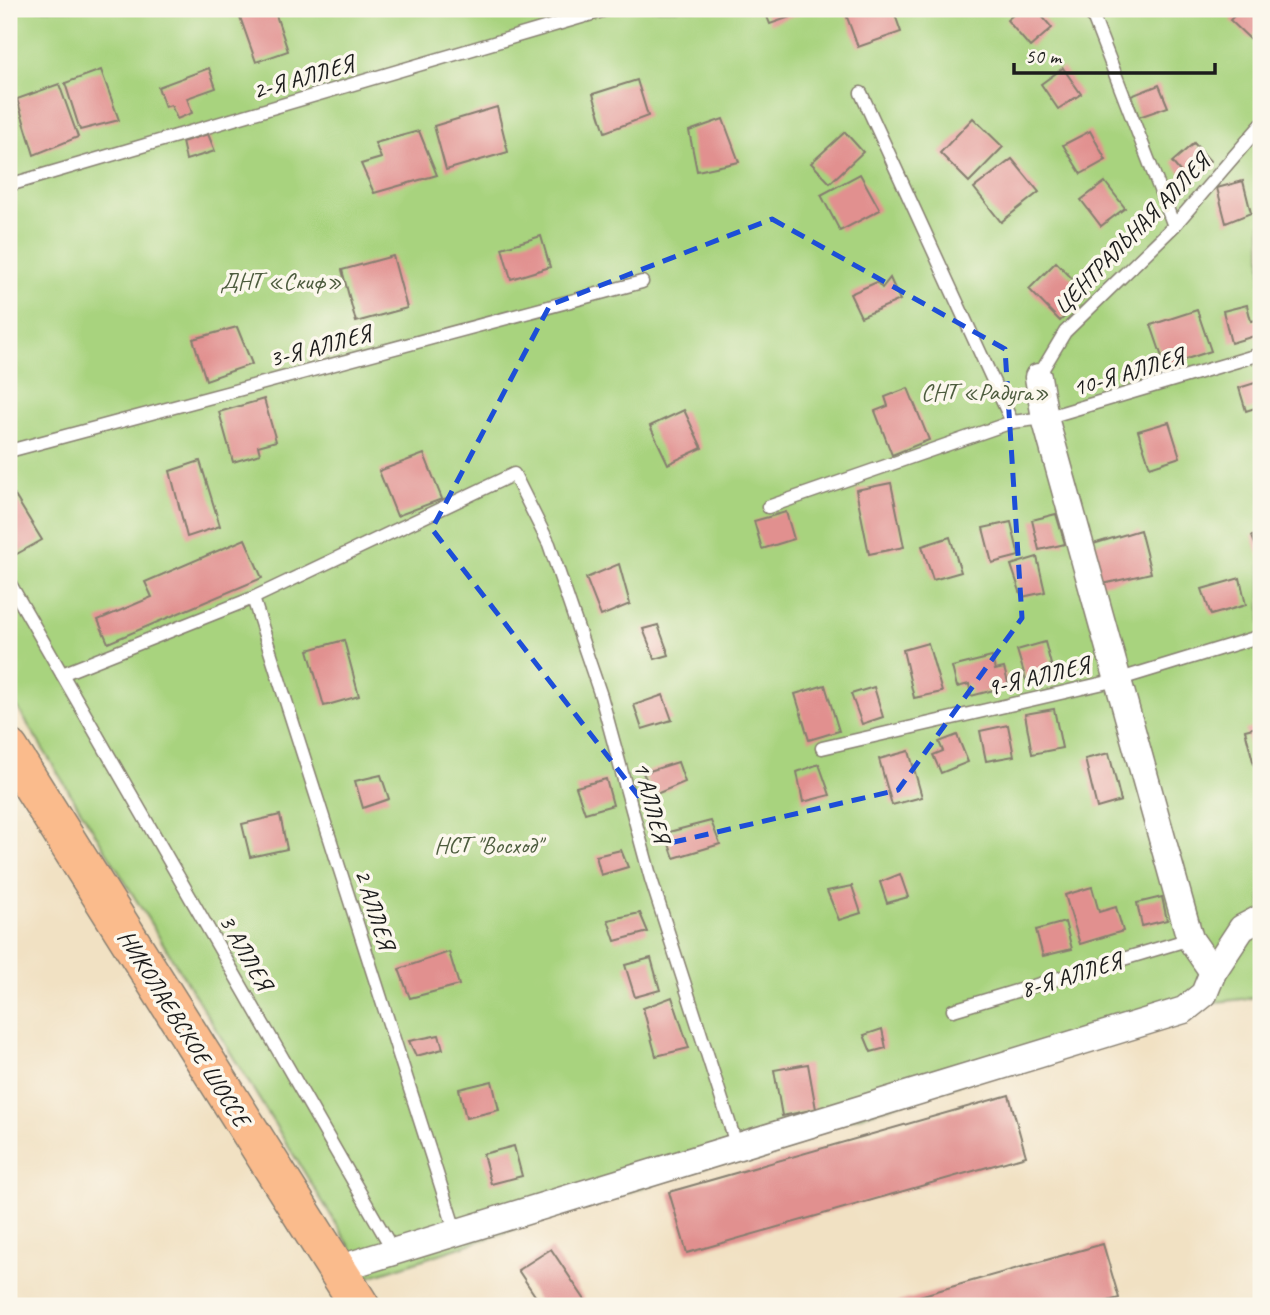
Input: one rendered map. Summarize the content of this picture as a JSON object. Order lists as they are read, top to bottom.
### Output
{
  "streets": {
    "main road": ["НИКОЛАЕВСКОЕ ШОССЕ"],
    "lane": [
      "2-Я АЛЛЕЯ",
      "ЦЕНТРАЛЬНАЯ АЛЛЕЯ",
      "3-Я АЛЛЕЯ",
      "10-Я АЛЛЕЯ",
      "9-Я АЛЛЕЯ",
      "1 АЛЛЕЯ",
      "2 АЛЛЕЯ",
      "3 АЛЛЕЯ",
      "8-Я АЛЛЕЯ"
    ]
  },
  "crossings": [
    ["1 АЛЛЕЯ", "2 АЛЛЕЯ"]
  ],
  "parks": ["ДНТ «Скиф»", "СНТ «Радуга»", "НСТ \"Восход\""],
  "scale_bar": "50 m"
}
